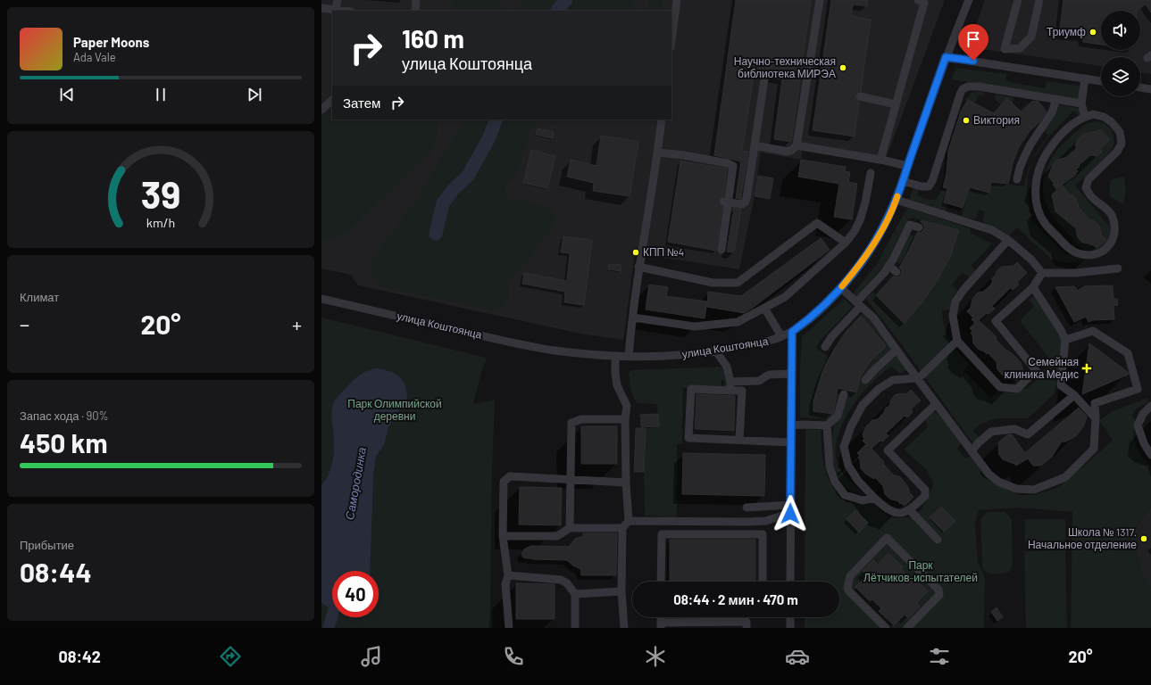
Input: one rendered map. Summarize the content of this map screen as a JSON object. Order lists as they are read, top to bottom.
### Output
{
  "streets": {
    "street": ["улица Коштоянца"]
  },
  "water": ["Самородинка"],
  "parks": ["Парк Олимпийской деревни", "Парк Лётчиков-испытателей"],
  "places": {
    "other": [
      "Триумф",
      "Научно-техническая библиотека МИРЭА",
      "Виктория",
      "КПП №4",
      "Школа № 1317. Начальное отделение"
    ],
    "health": ["Семейная клиника Медис"]
  },
  "page": {
    "turn": ["160 m", "улица Коштоянца"],
    "song": ["Paper Moons", "Ada Vale"],
    "then": "Затем",
    "tile": [
      "Климат",
      ["Запас хода · 90%", "450 km"],
      ["Прибытие", "08:44"]
    ],
    "heat": ["−", "20°", "+"],
    "limit": "40",
    "trip": "08:44 · 2 мин · 470 m",
    "tabs": ["08:42", "20°"],
    "gauge": ["39", "km/h"]
  }
}
